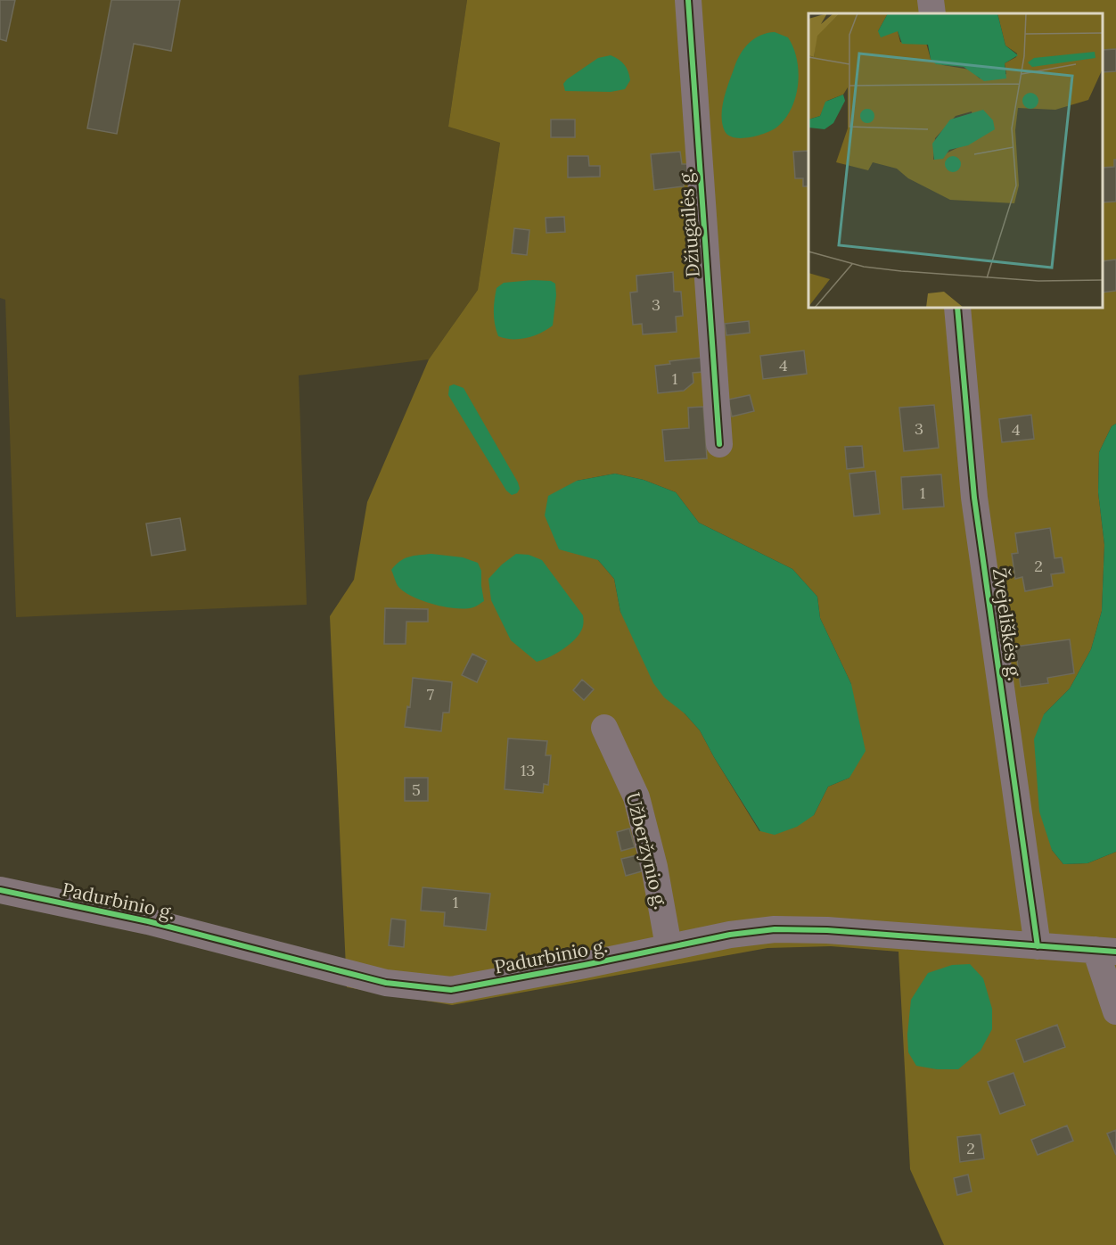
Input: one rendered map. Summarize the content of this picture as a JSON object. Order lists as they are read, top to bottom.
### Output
{
  "streets": {
    "street": [
      "Džiugailės g.",
      "Žvejeliškės g.",
      "Užberžynio g.",
      "Padurbinio g."
    ]
  },
  "crossings": [
    ["Žvejeliškės g.", "Padurbinio g."],
    ["Užberžynio g.", "Padurbinio g."]
  ],
  "house_numbers": [
    "3",
    "4",
    "1",
    "3",
    "4",
    "1",
    "2",
    "7",
    "13",
    "5",
    "1",
    "2"
  ]
}
